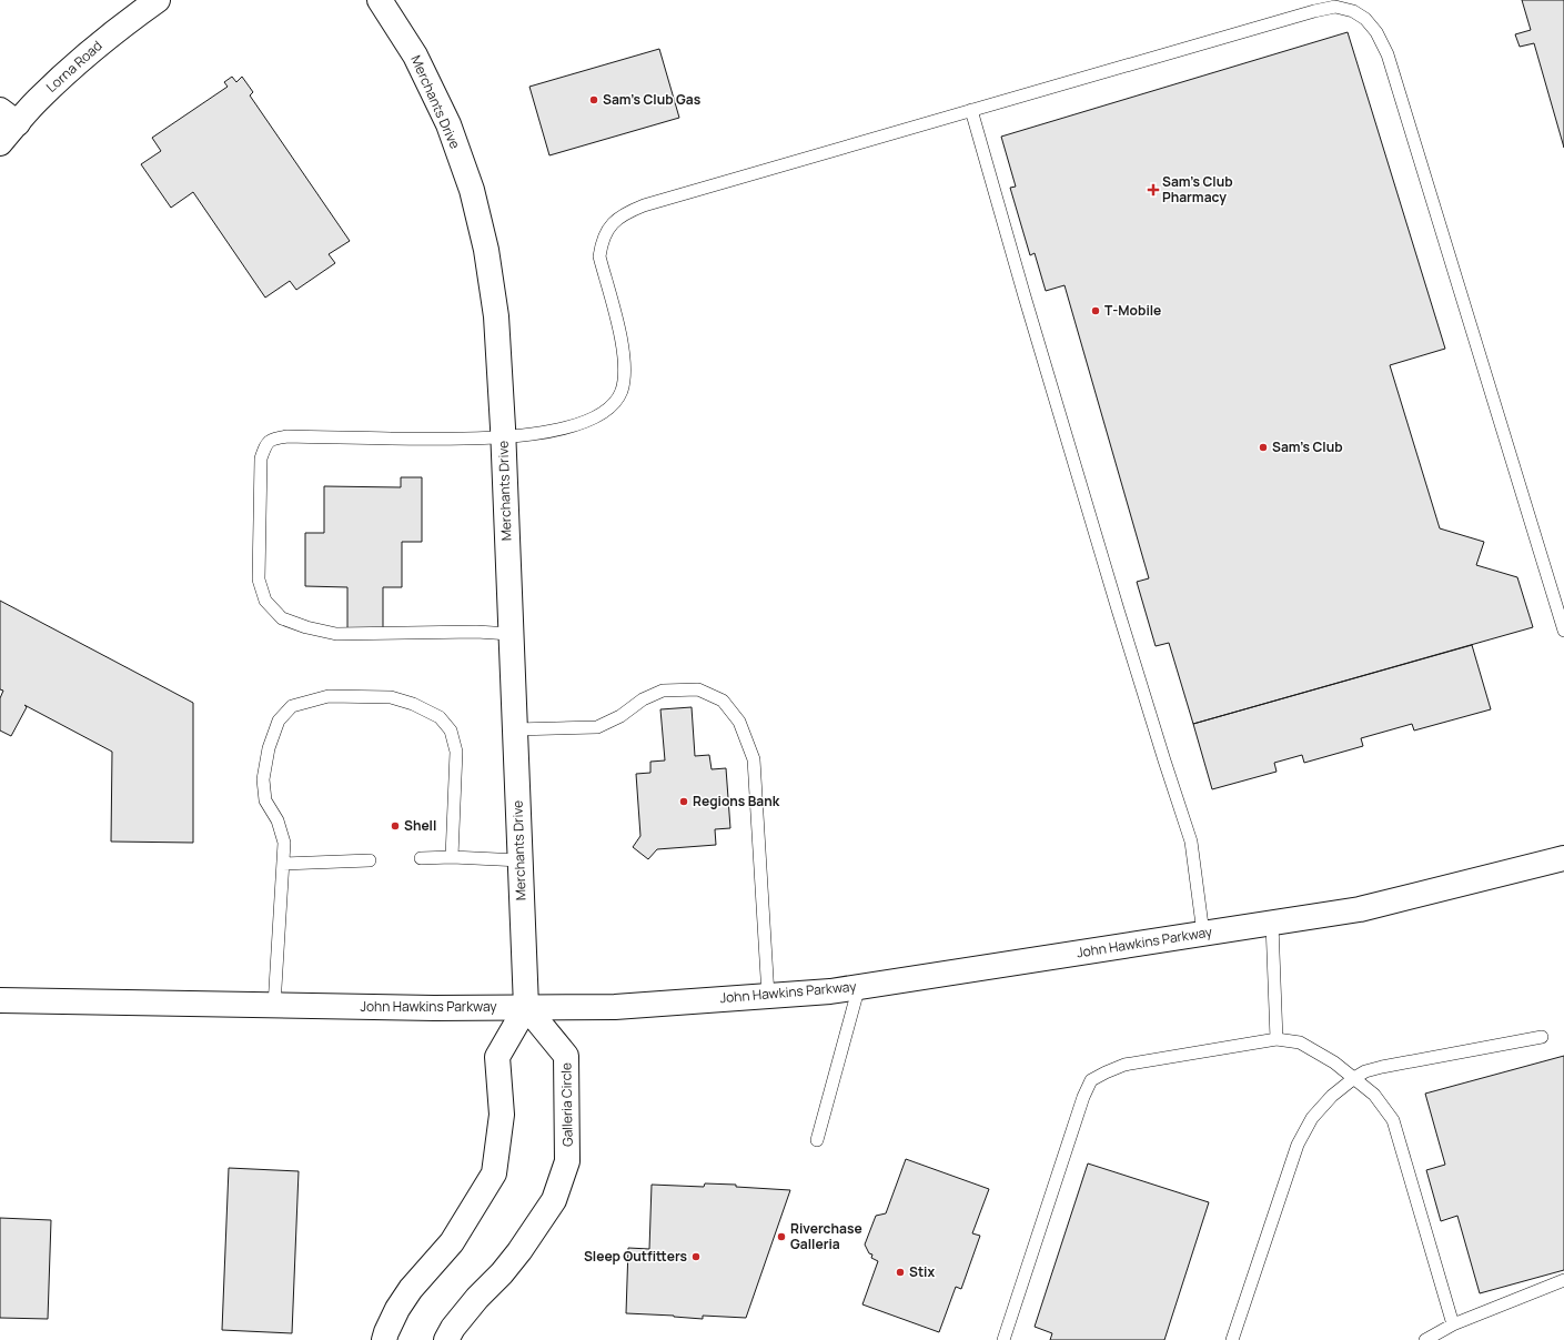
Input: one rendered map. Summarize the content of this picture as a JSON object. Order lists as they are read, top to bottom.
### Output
{
  "streets": {
    "street": [
      "Lorna Road",
      "Merchants Drive",
      "John Hawkins Parkway",
      "Galleria Circle"
    ]
  },
  "crossings": [
    ["Merchants Drive", "John Hawkins Parkway"],
    ["Merchants Drive", "Galleria Circle"],
    ["John Hawkins Parkway", "Galleria Circle"]
  ],
  "places": {
    "other": [
      "Sam's Club Gas",
      "T-Mobile",
      "Sam's Club",
      "Regions Bank",
      "Shell",
      "Riverchase Galleria",
      "Sleep Outfitters",
      "Stix"
    ],
    "health": ["Sam's Club Pharmacy"]
  }
}
